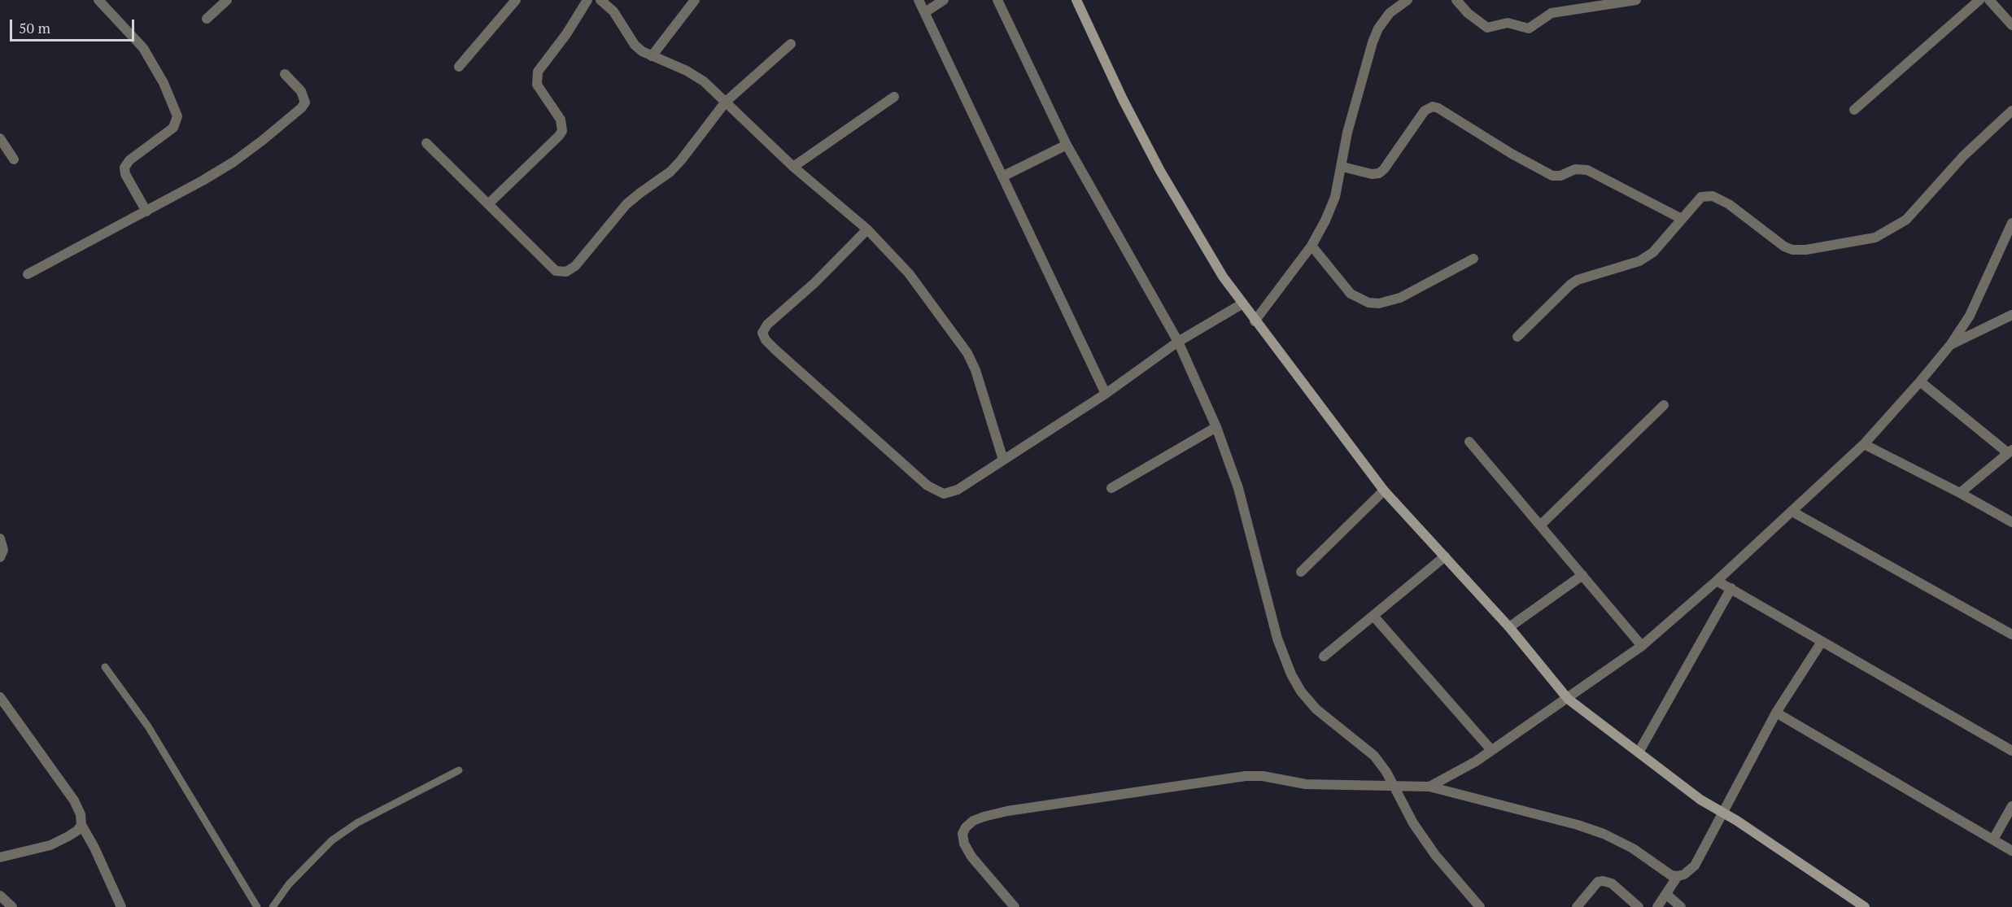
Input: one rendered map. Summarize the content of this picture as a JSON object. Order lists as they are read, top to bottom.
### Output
{
  "scale_bar": "50 m"
}
